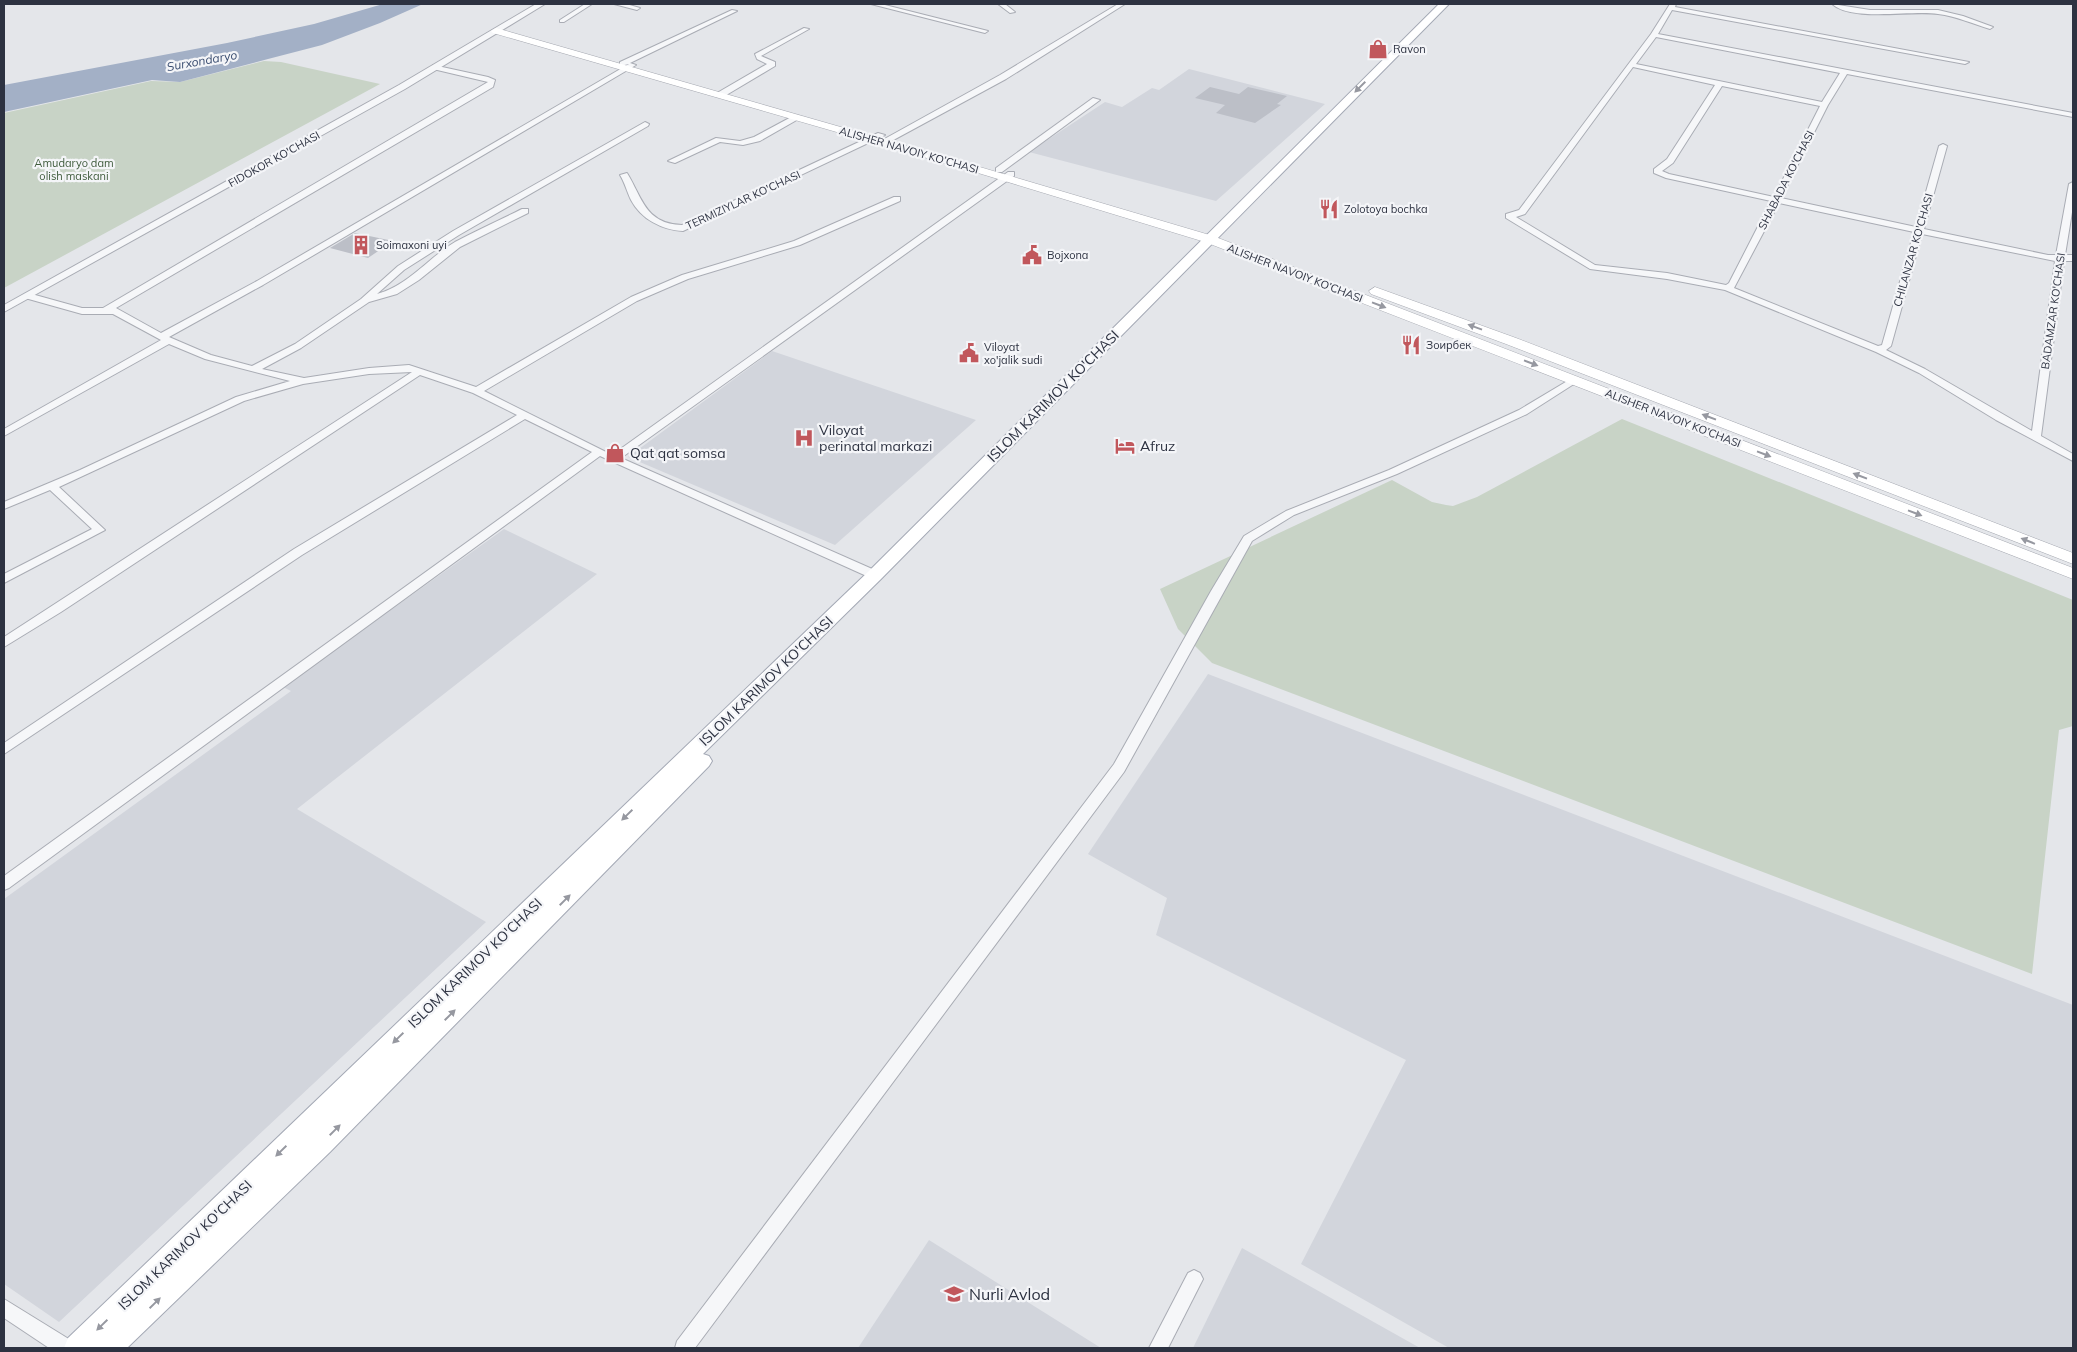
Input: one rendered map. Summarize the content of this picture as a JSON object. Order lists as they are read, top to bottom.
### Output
{
  "streets": {
    "main road": ["ALISHER NAVOIY KO’CHASI", "ISLOM KARIMOV KO'CHASI"],
    "street": [
      "FIDOKOR KO'CHASI",
      "SHABADA KO'CHASI",
      "TERMIZIYLAR KO'CHASI",
      "CHILANZAR KO'CHASI",
      "BADAMZAR KO'CHASI"
    ]
  },
  "crossings": [
    ["ALISHER NAVOIY KO’CHASI", "FIDOKOR KO'CHASI"],
    ["ALISHER NAVOIY KO’CHASI", "TERMIZIYLAR KO'CHASI"],
    ["ALISHER NAVOIY KO’CHASI", "ISLOM KARIMOV KO'CHASI"]
  ],
  "water": ["Surxondaryo"],
  "parks": ["Amudaryo dam olish maskani"],
  "places": {
    "shop": ["Ravon", "Qat qat somsa"],
    "restaurant": ["Zolotoya bochka", "Зоирбек"],
    "building": ["Soimaxoni uyi"],
    "public building": ["Bojxona", "Viloyat xo'jalik sudi"],
    "hospital": ["Viloyat perinatal markazi"],
    "hotel": ["Afruz"],
    "school or university": ["Nurli Avlod"]
  }
}
